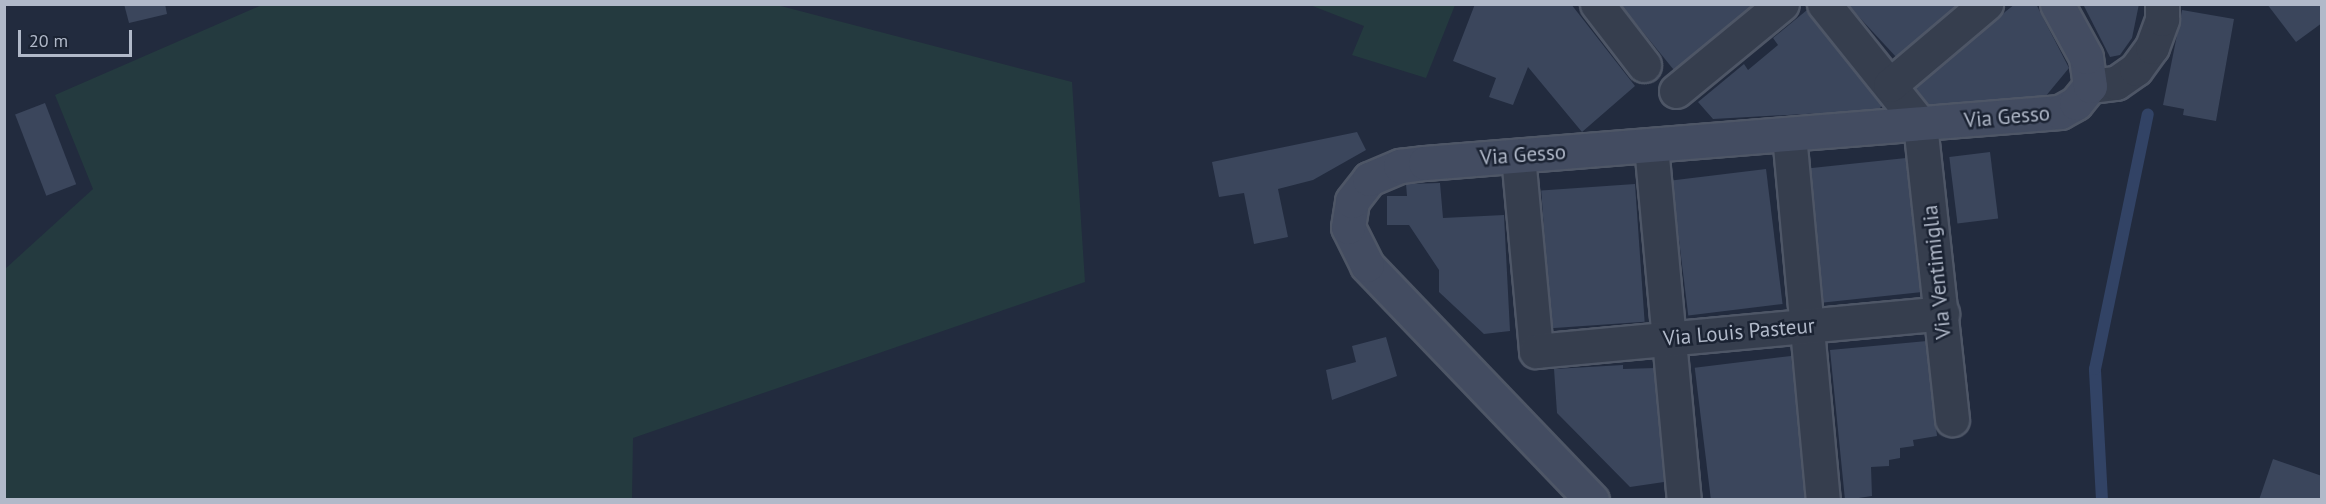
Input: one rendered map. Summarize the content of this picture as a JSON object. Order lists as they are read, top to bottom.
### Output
{
  "streets": {
    "street": ["Via Gesso", "Via Ventimiglia", "Via Louis Pasteur"]
  },
  "crossings": [
    ["Via Gesso", "Via Ventimiglia"],
    ["Via Gesso", "Via Louis Pasteur"],
    ["Via Ventimiglia", "Via Louis Pasteur"]
  ],
  "scale_bar": "20 m"
}
